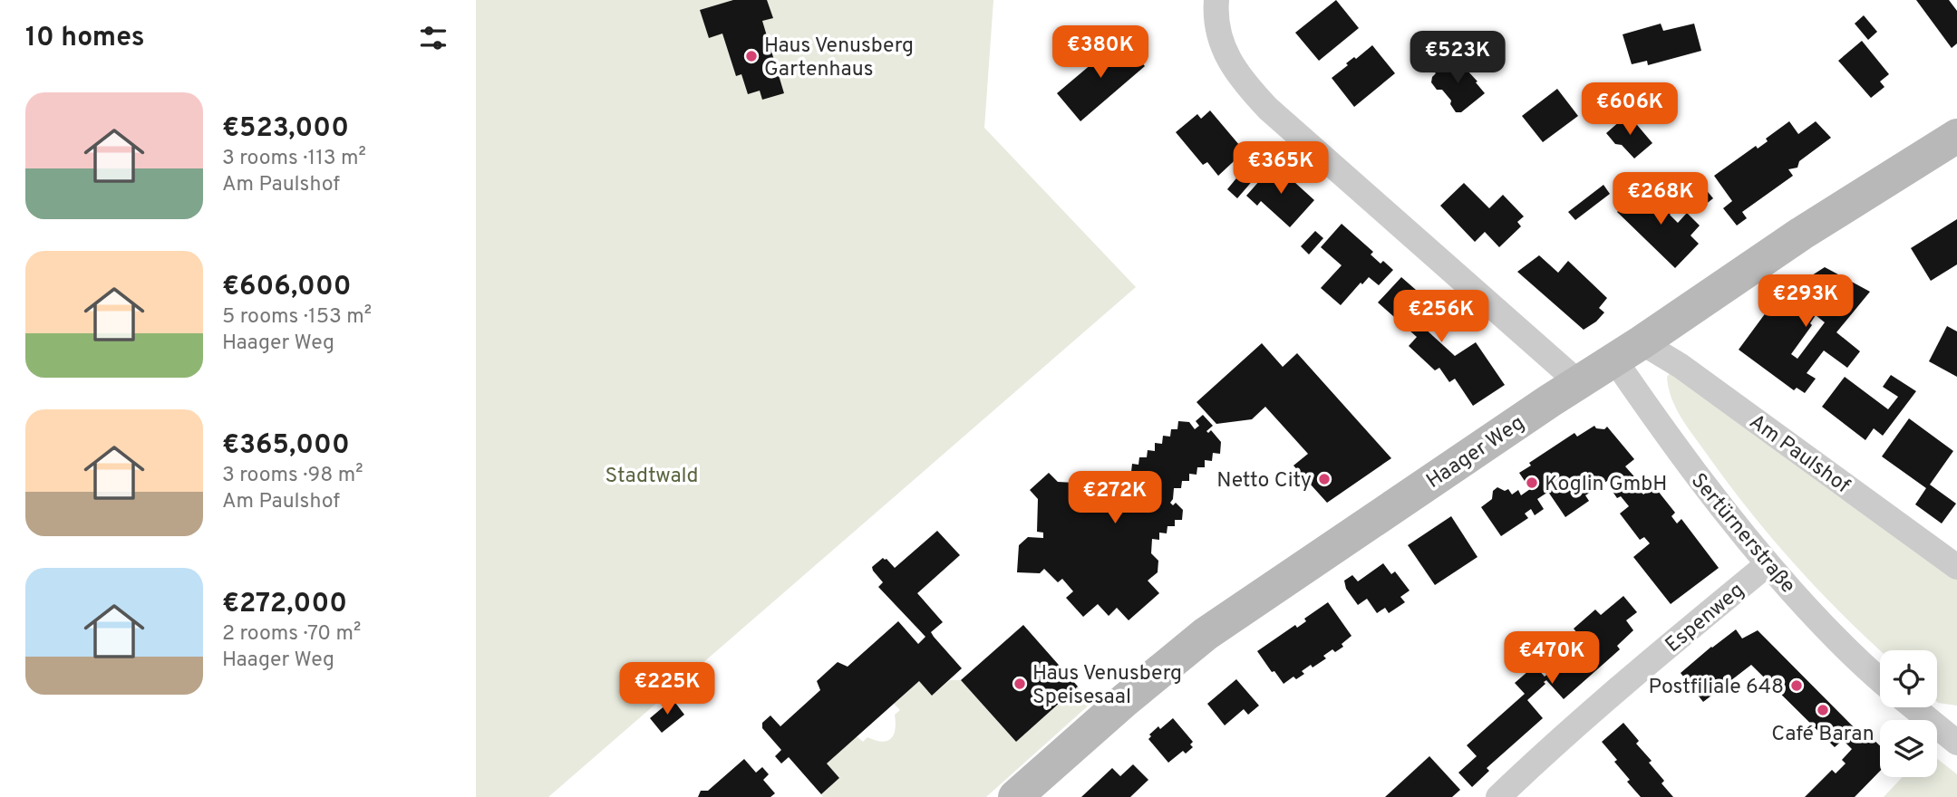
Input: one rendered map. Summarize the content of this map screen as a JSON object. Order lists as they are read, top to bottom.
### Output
{
  "streets": {
    "street": [
      "Haager Weg",
      "Am Paulshof",
      "Sertürnerstraße",
      "Espenweg"
    ]
  },
  "crossings": [
    ["Haager Weg", "Am Paulshof"],
    ["Haager Weg", "Sertürnerstraße"],
    ["Am Paulshof", "Sertürnerstraße"],
    ["Sertürnerstraße", "Espenweg"]
  ],
  "parks": ["Stadtwald"],
  "places": [
    "Haus Venusberg Gartenhaus",
    "Netto City",
    "Koglin GmbH",
    "Haus Venusberg Speisesaal",
    "Postfiliale 648",
    "Café Baran"
  ],
  "page": {
    "heading": "10 homes",
    "price": [
      "€380K",
      "€523K",
      "€606K",
      "€365K",
      "€268K",
      "€293K",
      "€256K",
      "€272K",
      "€470K",
      "€225K"
    ],
    "list": [
      {
        "name": "€523,000",
        "note": "3 rooms · 113 m² · Am Paulshof"
      },
      {
        "name": "€606,000",
        "note": "5 rooms · 153 m² · Haager Weg"
      },
      {
        "name": "€365,000",
        "note": "3 rooms · 98 m² · Am Paulshof"
      },
      {
        "name": "€272,000",
        "note": "2 rooms · 70 m² · Haager Weg"
      }
    ]
  }
}
